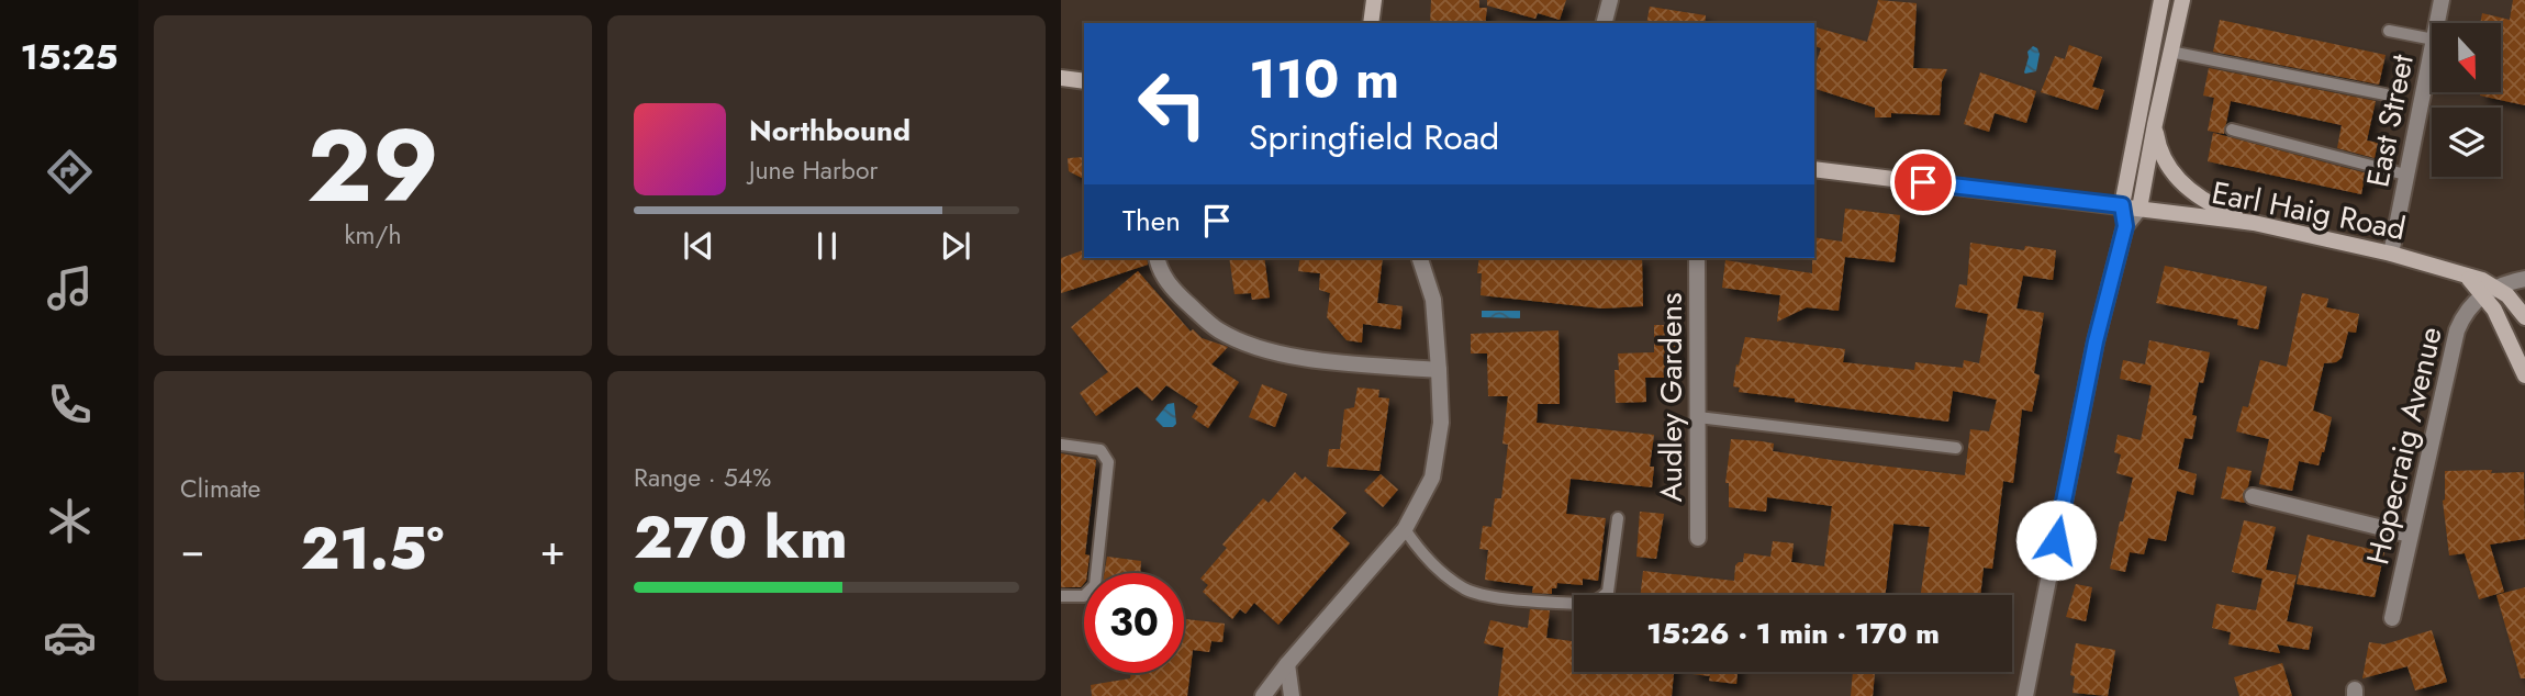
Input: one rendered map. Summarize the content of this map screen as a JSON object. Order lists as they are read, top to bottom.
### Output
{
  "streets": {
    "street": [
      "East Street",
      "Earl Haig Road",
      "Audley Gardens",
      "Hopecraig Avenue"
    ]
  },
  "crossings": [
    ["East Street", "Earl Haig Road"],
    ["Earl Haig Road", "Hopecraig Avenue"]
  ],
  "north": "bottom",
  "page": {
    "tabs": "15:25",
    "tile": [
      ["29", "km/h"],
      "Climate",
      ["Range · 54%", "270 km"]
    ],
    "turn": ["110 m", "Springfield Road"],
    "song": ["Northbound", "June Harbor"],
    "then": "Then",
    "heat": ["−", "21.5°", "+"],
    "limit": "30",
    "trip": "15:26 · 1 min · 170 m"
  }
}
